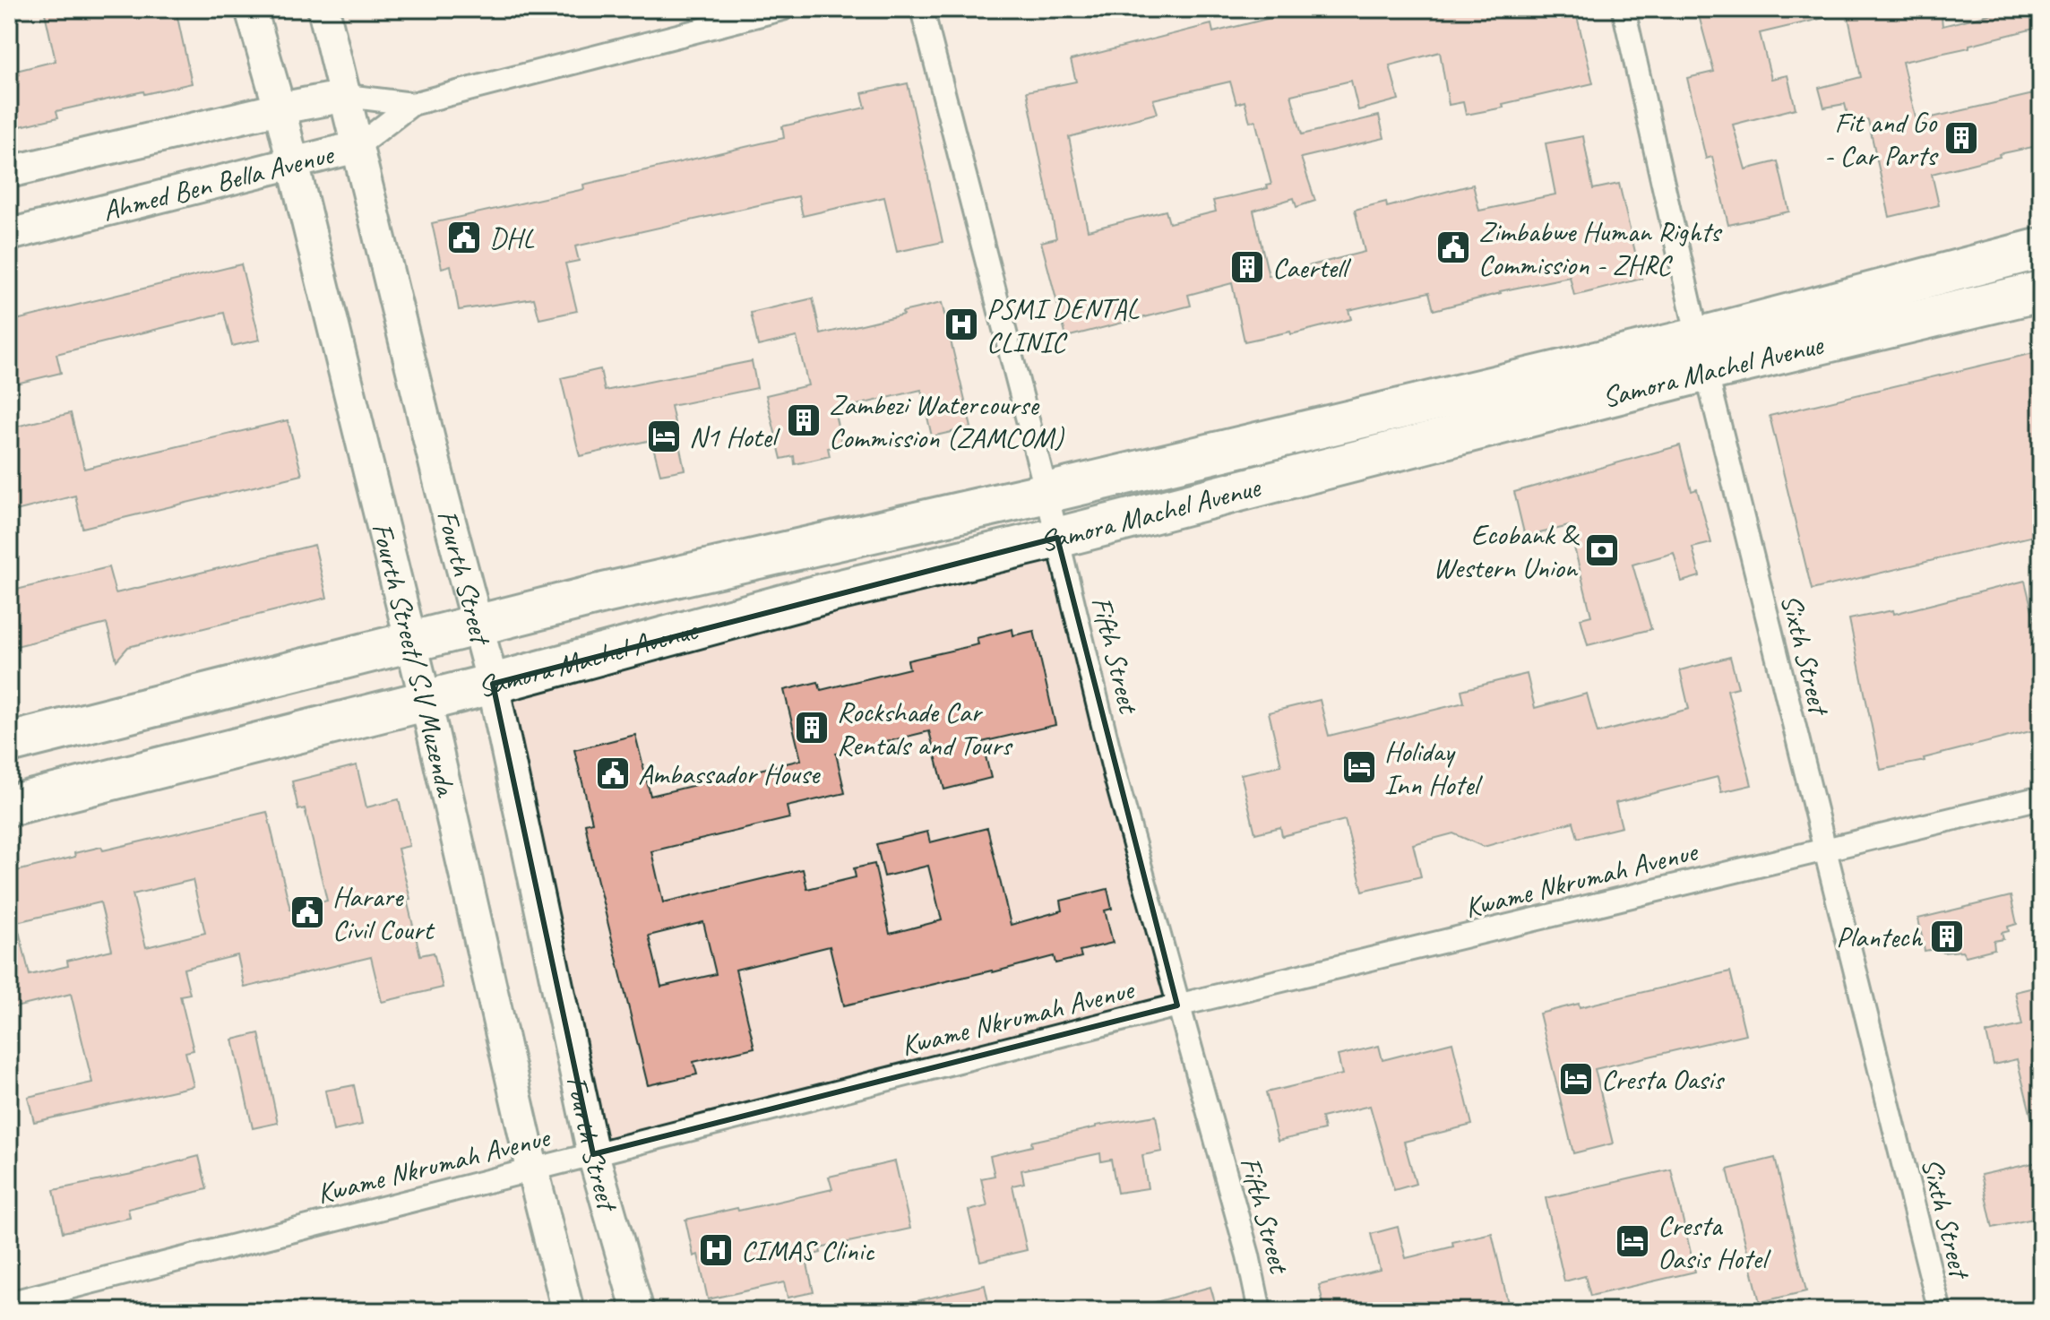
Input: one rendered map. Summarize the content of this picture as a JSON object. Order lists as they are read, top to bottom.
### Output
{
  "streets": {
    "highway": ["Samora Machel Avenue"],
    "main road": ["Ahmed Ben Bella Avenue", "Fourth Street", "Fourth Street/ S.V Muzenda"],
    "street": ["Sixth Street", "Fifth Street", "Kwame Nkrumah Avenue"]
  },
  "crossings": [
    ["Ahmed Ben Bella Avenue", "Fourth Street"],
    ["Ahmed Ben Bella Avenue", "Fourth Street/ S.V Muzenda"],
    ["Samora Machel Avenue", "Fourth Street"],
    ["Samora Machel Avenue", "Sixth Street"],
    ["Samora Machel Avenue", "Fifth Street"],
    ["Samora Machel Avenue", "Fourth Street/ S.V Muzenda"],
    ["Fourth Street", "Kwame Nkrumah Avenue"],
    ["Sixth Street", "Kwame Nkrumah Avenue"],
    ["Fifth Street", "Kwame Nkrumah Avenue"],
    ["Fourth Street/ S.V Muzenda", "Kwame Nkrumah Avenue"]
  ],
  "places": {
    "building": [
      "Fit and Go - Car Parts",
      "Caertell",
      "Zambezi Watercourse Commission (ZAMCOM)",
      "Rockshade Car Rentals and Tours",
      "Plantech"
    ],
    "public building": [
      "DHL",
      "Zimbabwe Human Rights Commission - ZHRC",
      "Ambassador House",
      "Harare Civil Court"
    ],
    "hospital": ["PSMI DENTAL CLINIC", "CIMAS Clinic"],
    "hotel": [
      "N1 Hotel",
      "Holiday Inn Hotel",
      "Cresta Oasis",
      "Cresta Oasis Hotel"
    ],
    "bank": ["Ecobank & Western Union"]
  }
}
